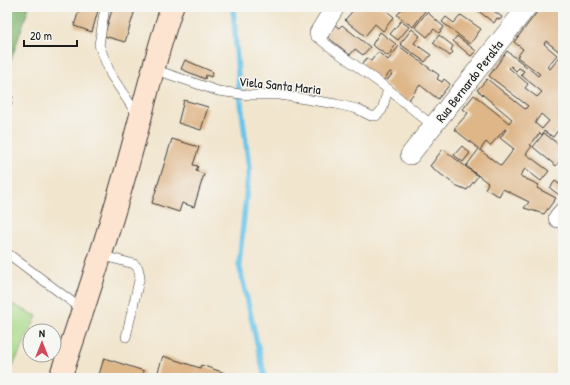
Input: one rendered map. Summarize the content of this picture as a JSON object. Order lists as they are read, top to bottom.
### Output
{
  "streets": {
    "street": ["Rua Bernardo Peralta"],
    "lane": ["Viela Santa Maria"]
  },
  "scale_bar": "20 m",
  "north": "top"
}
